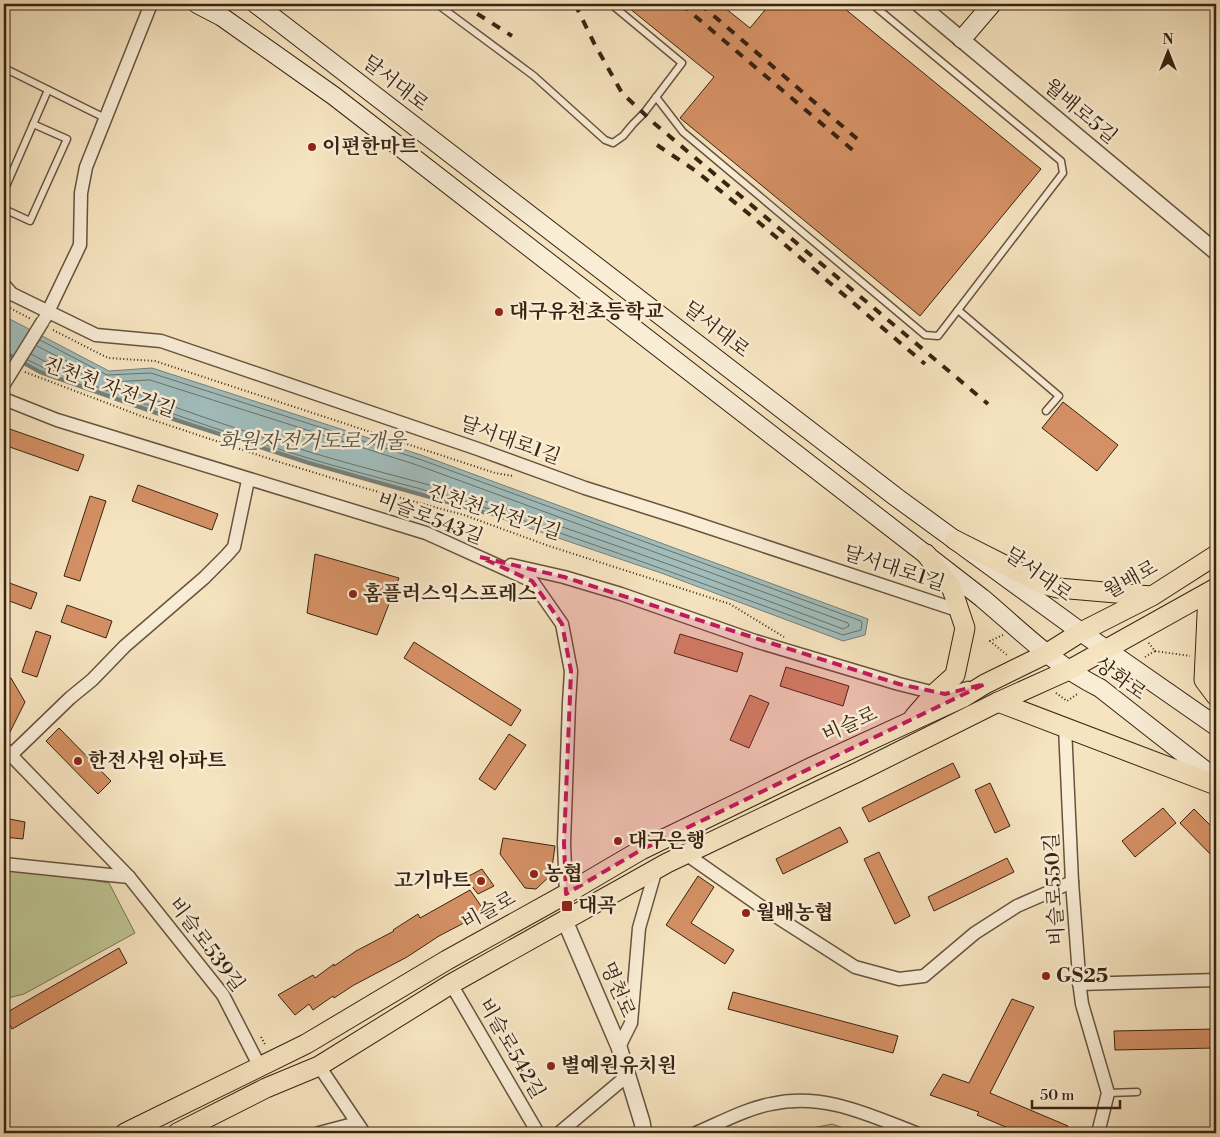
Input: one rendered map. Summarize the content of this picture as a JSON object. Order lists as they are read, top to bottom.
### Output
{
  "streets": {
    "main road": [
      "달서대로",
      "월배로",
      "상화로",
      "비슬로"
    ],
    "street": [
      "월배로5길",
      "달서대로1길",
      "비슬로543길",
      "비슬로550길",
      "비슬로539길",
      "명천로",
      "비슬로542길"
    ],
    "path": ["진천천 자전거길"]
  },
  "crossings": [
    ["달서대로", "월배로"],
    ["달서대로", "상화로"],
    ["달서대로", "비슬로"],
    ["비슬로543길", "비슬로"],
    ["월배로", "상화로"],
    ["월배로", "비슬로"],
    ["상화로", "비슬로"],
    ["비슬로", "비슬로539길"]
  ],
  "water": ["화원자전거도로 개울"],
  "places": {
    "other": [
      "이편한마트",
      "대구유천초등학교",
      "홈플러스익스프레스",
      "한전사원 아파트",
      "대구은행",
      "농협",
      "고기마트",
      "월배농협",
      "GS25",
      "별예원유치원"
    ],
    "transit": ["대곡"]
  },
  "scale_bar": "50 m",
  "north": "top"
}
